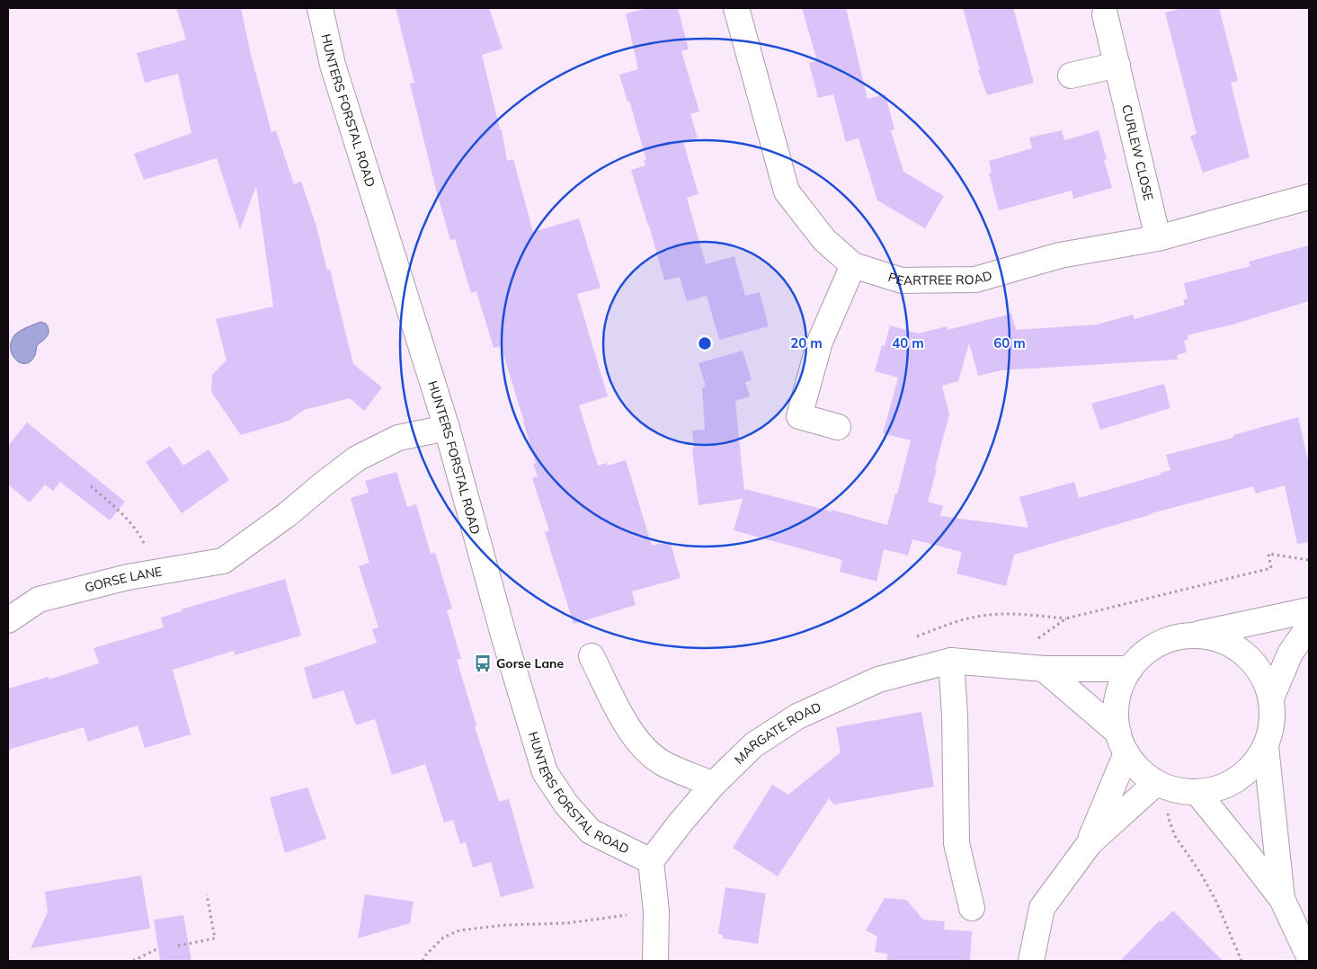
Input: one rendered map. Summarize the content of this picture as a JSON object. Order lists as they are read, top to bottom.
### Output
{
  "streets": {
    "street": [
      "HUNTERS FORSTAL ROAD",
      "CURLEW CLOSE",
      "PEARTREE ROAD",
      "GORSE LANE",
      "MARGATE ROAD"
    ]
  },
  "crossings": [
    ["HUNTERS FORSTAL ROAD", "GORSE LANE"],
    ["HUNTERS FORSTAL ROAD", "MARGATE ROAD"],
    ["CURLEW CLOSE", "PEARTREE ROAD"]
  ],
  "places": {
    "bus stop": ["Gorse Lane"]
  },
  "rings": ["20 m", "40 m", "60 m"]
}
